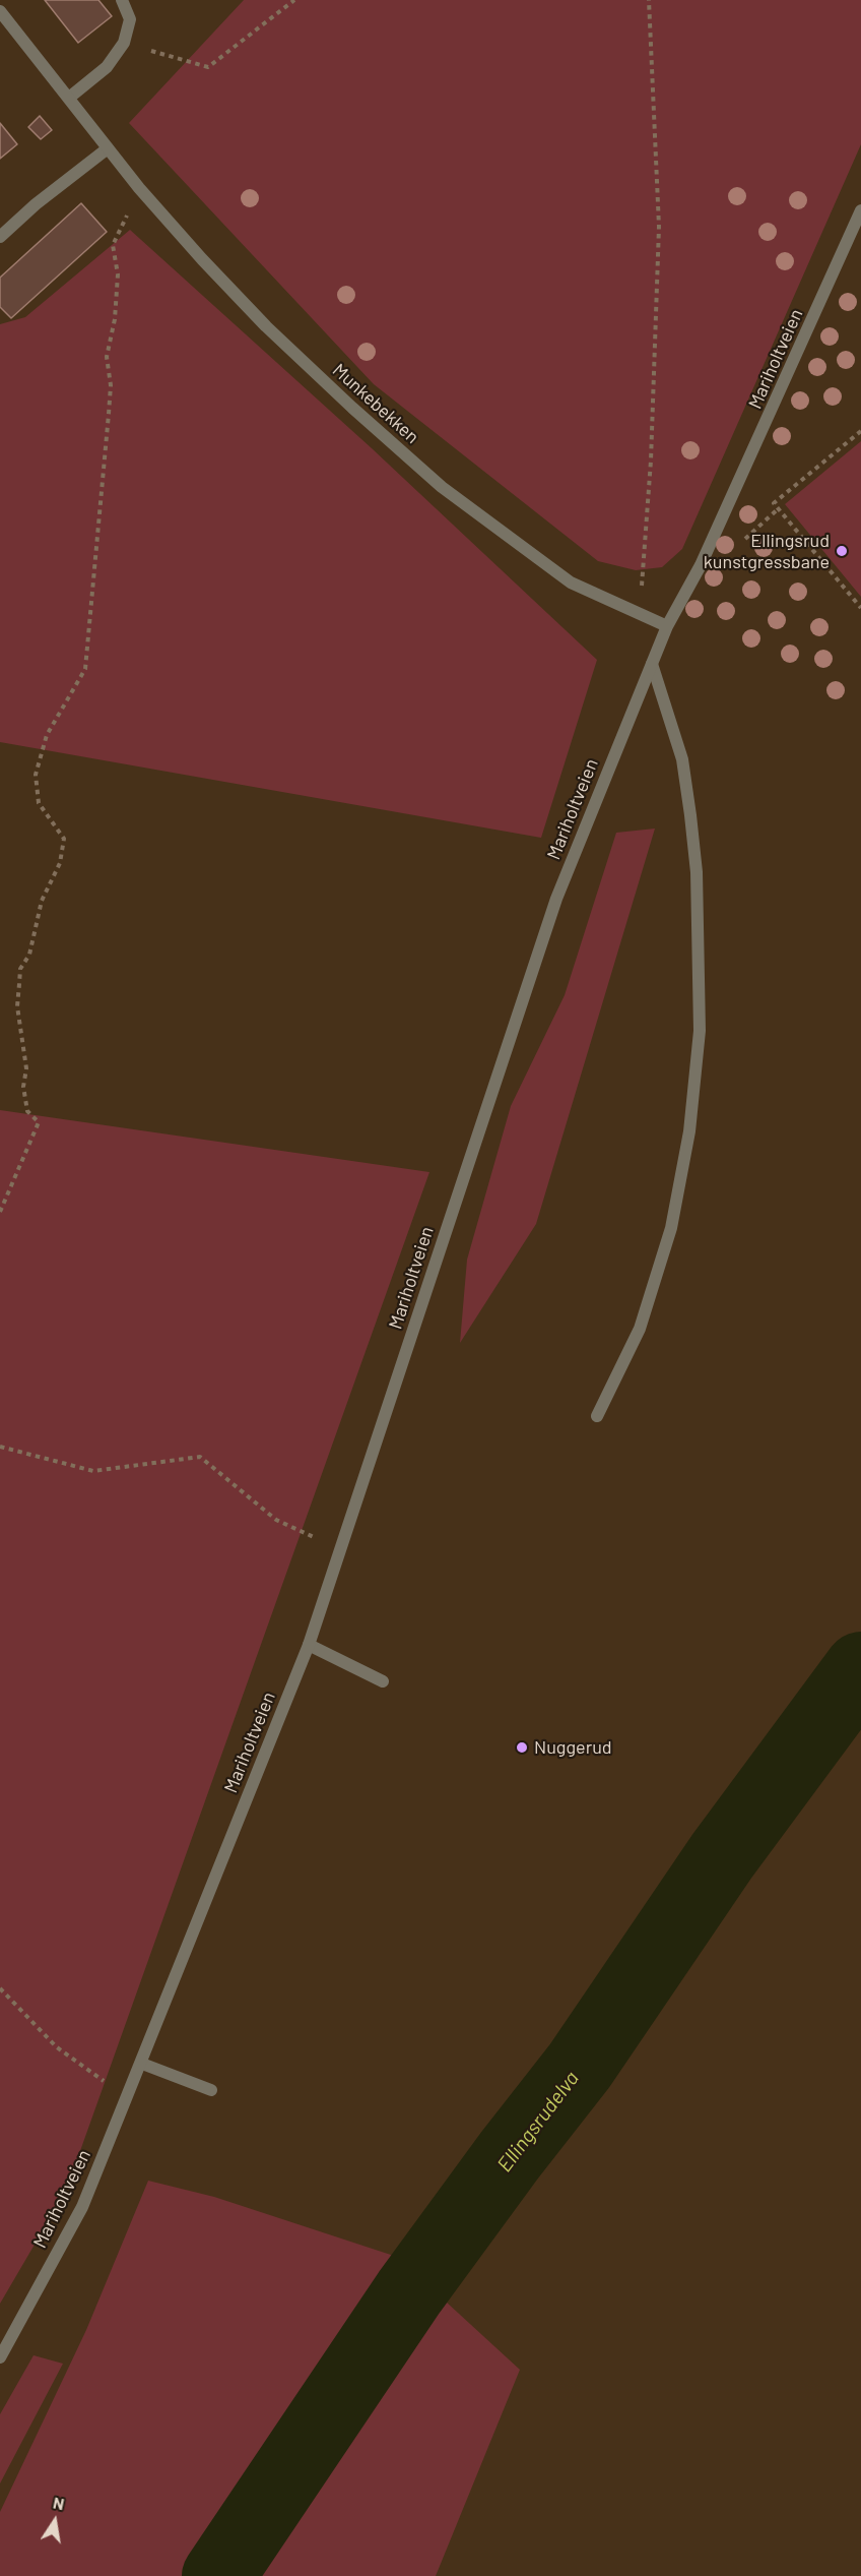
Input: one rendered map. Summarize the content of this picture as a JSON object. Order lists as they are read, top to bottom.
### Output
{
  "streets": {
    "street": ["Mariholtveien", "Munkebekken"]
  },
  "crossings": [
    ["Mariholtveien", "Munkebekken"]
  ],
  "water": ["Ellingsrudelva"],
  "places": ["Ellingsrud kunstgressbane", "Nuggerud"],
  "north": "top"
}
